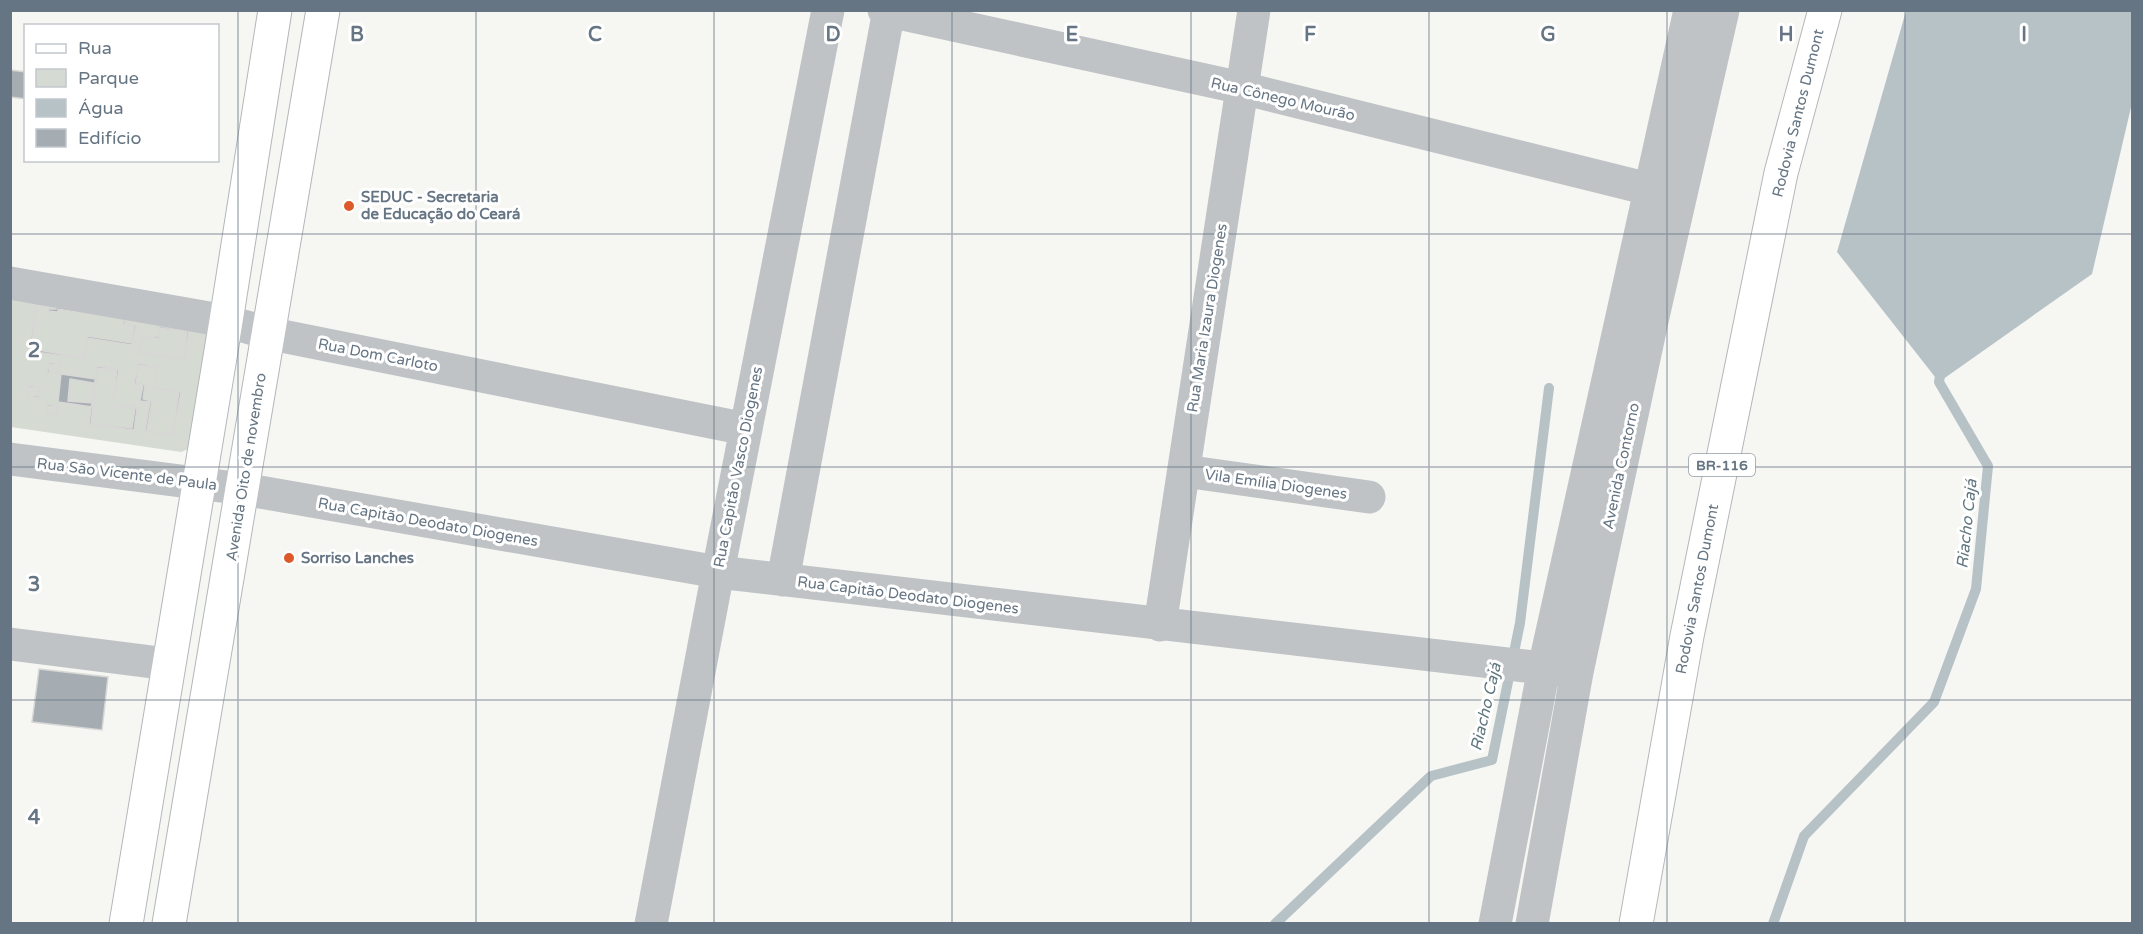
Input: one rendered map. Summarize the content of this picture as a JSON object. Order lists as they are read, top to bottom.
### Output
{
  "streets": {
    "main road": ["Rodovia Santos Dumont", "BR-116", "Avenida Oito de novembro"],
    "street": [
      "Rua Cônego Mourão",
      "Rua Maria Izaura Diogenes",
      "Rua Dom Carloto",
      "Avenida Contorno",
      "Rua Capitão Vasco Diogenes",
      "Rua São Vicente de Paula",
      "Vila Emília Diogenes",
      "Rua Capitão Deodato Diogenes"
    ]
  },
  "crossings": [
    ["Rua Cônego Mourão", "Rua Maria Izaura Diogenes"],
    ["Rua Cônego Mourão", "Avenida Contorno"],
    ["Rua Maria Izaura Diogenes", "Vila Emília Diogenes"],
    ["Rua Maria Izaura Diogenes", "Rua Capitão Deodato Diogenes"],
    ["Rua Dom Carloto", "Avenida Oito de novembro"],
    ["Rua Dom Carloto", "Rua Capitão Vasco Diogenes"],
    ["Avenida Contorno", "Rua Capitão Deodato Diogenes"],
    ["Avenida Oito de novembro", "Rua São Vicente de Paula"],
    ["Avenida Oito de novembro", "Rua Capitão Deodato Diogenes"],
    ["Rua Capitão Vasco Diogenes", "Rua Capitão Deodato Diogenes"],
    ["Rua São Vicente de Paula", "Rua Capitão Deodato Diogenes"]
  ],
  "water": ["Riacho Cajá"],
  "places": ["SEDUC - Secretaria de Educação do Ceará", "Sorriso Lanches"],
  "legend": [
    "Rua",
    "Parque",
    "Água",
    "Edifício"
  ],
  "grid": {
    "columns": [
      "B",
      "C",
      "D",
      "E",
      "F",
      "G",
      "H",
      "I"
    ],
    "rows": ["2", "3", "4"]
  }
}
